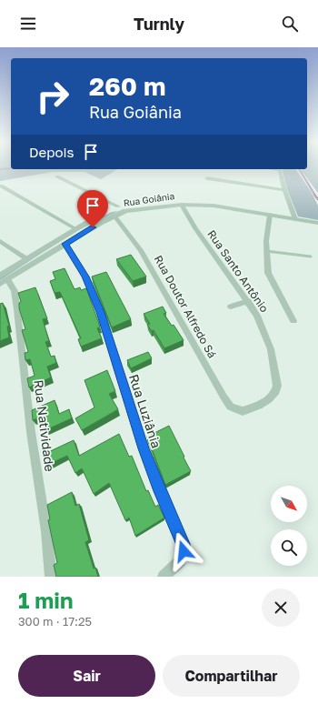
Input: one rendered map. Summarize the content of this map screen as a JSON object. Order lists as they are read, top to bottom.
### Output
{
  "streets": {
    "street": [
      "Rua Goiânia",
      "Rua Santo Antônio",
      "Rua Doutor Alfredo Sá",
      "Rua Luziânia",
      "Rua Natividade"
    ]
  },
  "crossings": [
    ["Rua Goiânia", "Rua Santo Antônio"],
    ["Rua Goiânia", "Rua Doutor Alfredo Sá"],
    ["Rua Goiânia", "Rua Luziânia"],
    ["Rua Goiânia", "Rua Natividade"],
    ["Rua Santo Antônio", "Rua Doutor Alfredo Sá"]
  ],
  "north": "bottom right",
  "page": {
    "header": "Turnly",
    "turn": ["260 m", "Rua Goiânia"],
    "then": "Depois",
    "heading": ["1 min", "300 m · 17:25"],
    "buttons": ["Sair", "Compartilhar"]
  }
}
